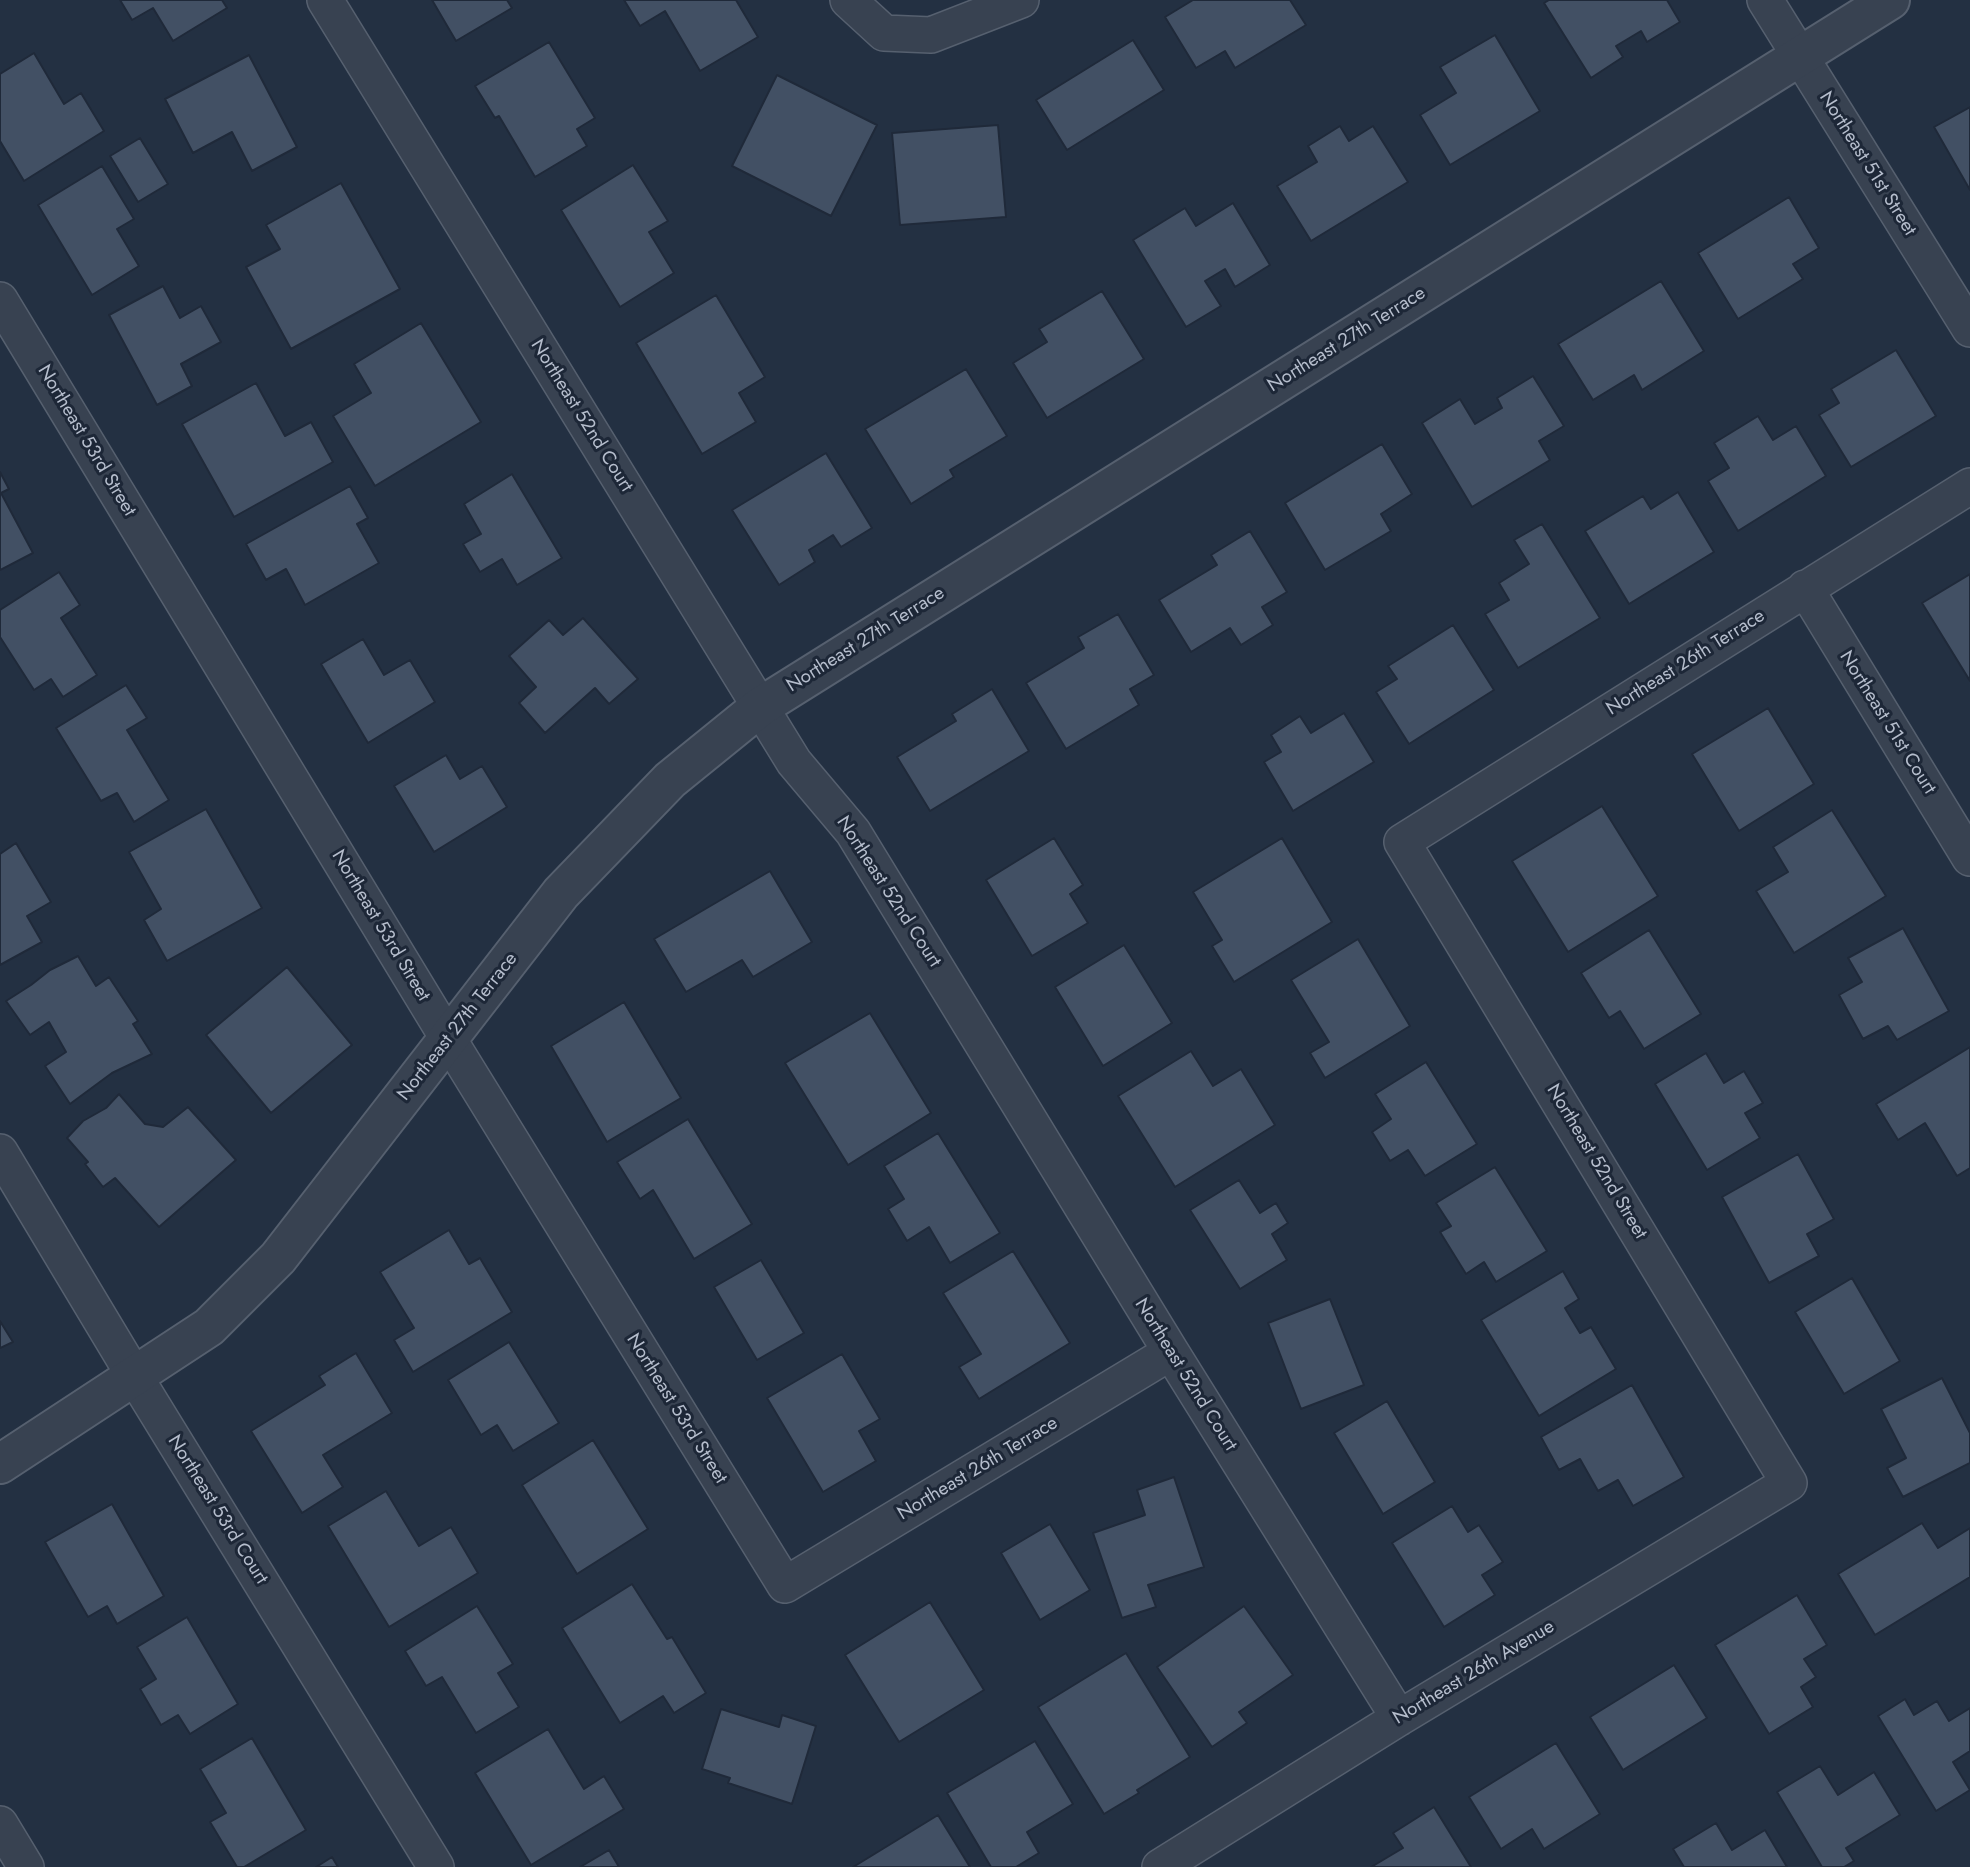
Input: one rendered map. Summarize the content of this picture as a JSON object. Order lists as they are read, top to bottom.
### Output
{
  "streets": {
    "street": [
      "Northeast 51st Street",
      "Northeast 27th Terrace",
      "Northeast 52nd Court",
      "Northeast 53rd Street",
      "Northeast 26th Terrace",
      "Northeast 51st Court",
      "Northeast 52nd Street",
      "Northeast 53rd Court",
      "Northeast 26th Avenue"
    ]
  },
  "crossings": [
    ["Northeast 51st Street", "Northeast 27th Terrace"],
    ["Northeast 27th Terrace", "Northeast 52nd Court"],
    ["Northeast 27th Terrace", "Northeast 53rd Street"],
    ["Northeast 27th Terrace", "Northeast 53rd Court"],
    ["Northeast 52nd Court", "Northeast 26th Terrace"],
    ["Northeast 52nd Court", "Northeast 26th Avenue"],
    ["Northeast 53rd Street", "Northeast 26th Terrace"],
    ["Northeast 26th Terrace", "Northeast 51st Court"],
    ["Northeast 26th Terrace", "Northeast 52nd Street"],
    ["Northeast 52nd Street", "Northeast 26th Avenue"]
  ]
}
